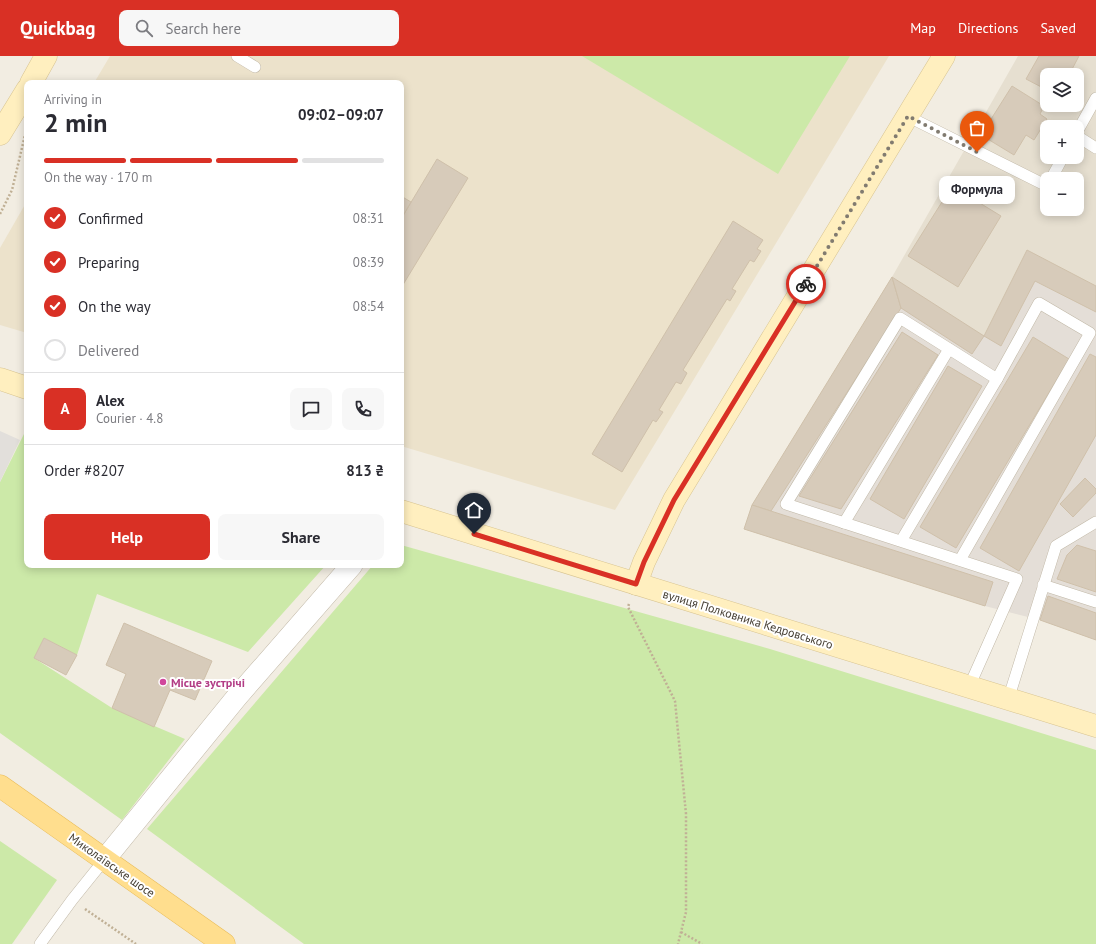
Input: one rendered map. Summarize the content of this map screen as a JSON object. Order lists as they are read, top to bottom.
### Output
{
  "streets": {
    "main road": ["Миколаївське шосе"],
    "street": ["вулиця Полковника Кедровського"]
  },
  "places": ["Формула", "Місце зустрічі"],
  "page": {
    "header": "Quickbag",
    "search": "Search here",
    "nav": ["Map", "Directions", "Saved"],
    "map_buttons": ["+", "−"],
    "heading": ["2 min", "Arriving in", "09:02–09:07"],
    "panel": [
      "Alex",
      "Courier · 4.8",
      "Order #8207",
      "813 ₴"
    ],
    "bar": "On the way · 170 m",
    "bubble": "Формула",
    "list": [
      ["Confirmed", "08:31"],
      ["Preparing", "08:39"],
      ["On the way", "08:54"],
      "Delivered"
    ],
    "round": "A",
    "buttons": ["Help", "Share"]
  }
}
